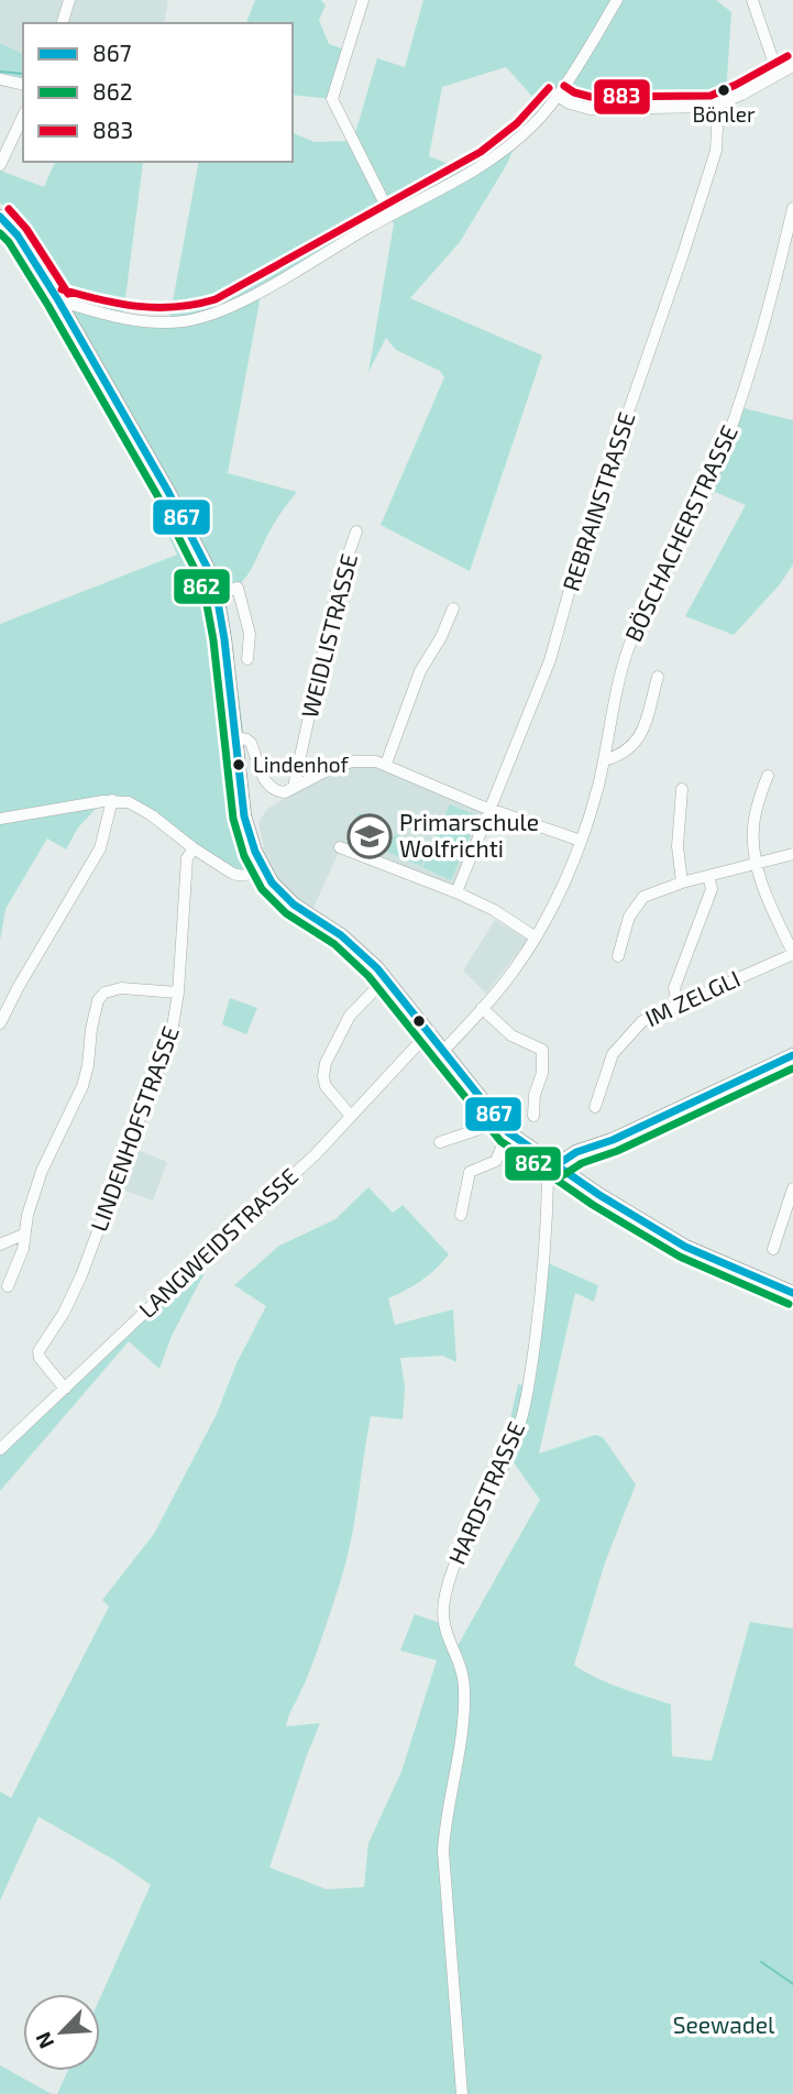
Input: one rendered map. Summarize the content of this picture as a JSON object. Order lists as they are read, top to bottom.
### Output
{
  "streets": {
    "street": [
      "REBRAINSTRASSE",
      "BÖSCHACHERSTRASSE",
      "WEIDLISTRASSE",
      "IM ZELGLI",
      "LINDENHOFSTRASSE",
      "LANGWEIDSTRASSE",
      "HARDSTRASSE"
    ]
  },
  "crossings": [
    ["LINDENHOFSTRASSE", "LANGWEIDSTRASSE"]
  ],
  "parks": ["Seewadel"],
  "places": {
    "other": ["Bönler", "Lindenhof"],
    "school or university": ["Primarschule Wolfrichti"]
  },
  "lines": ["transit line 883", "transit line 867", "transit line 862"],
  "legend": ["867", "862", "883"],
  "north": "bottom left"
}
